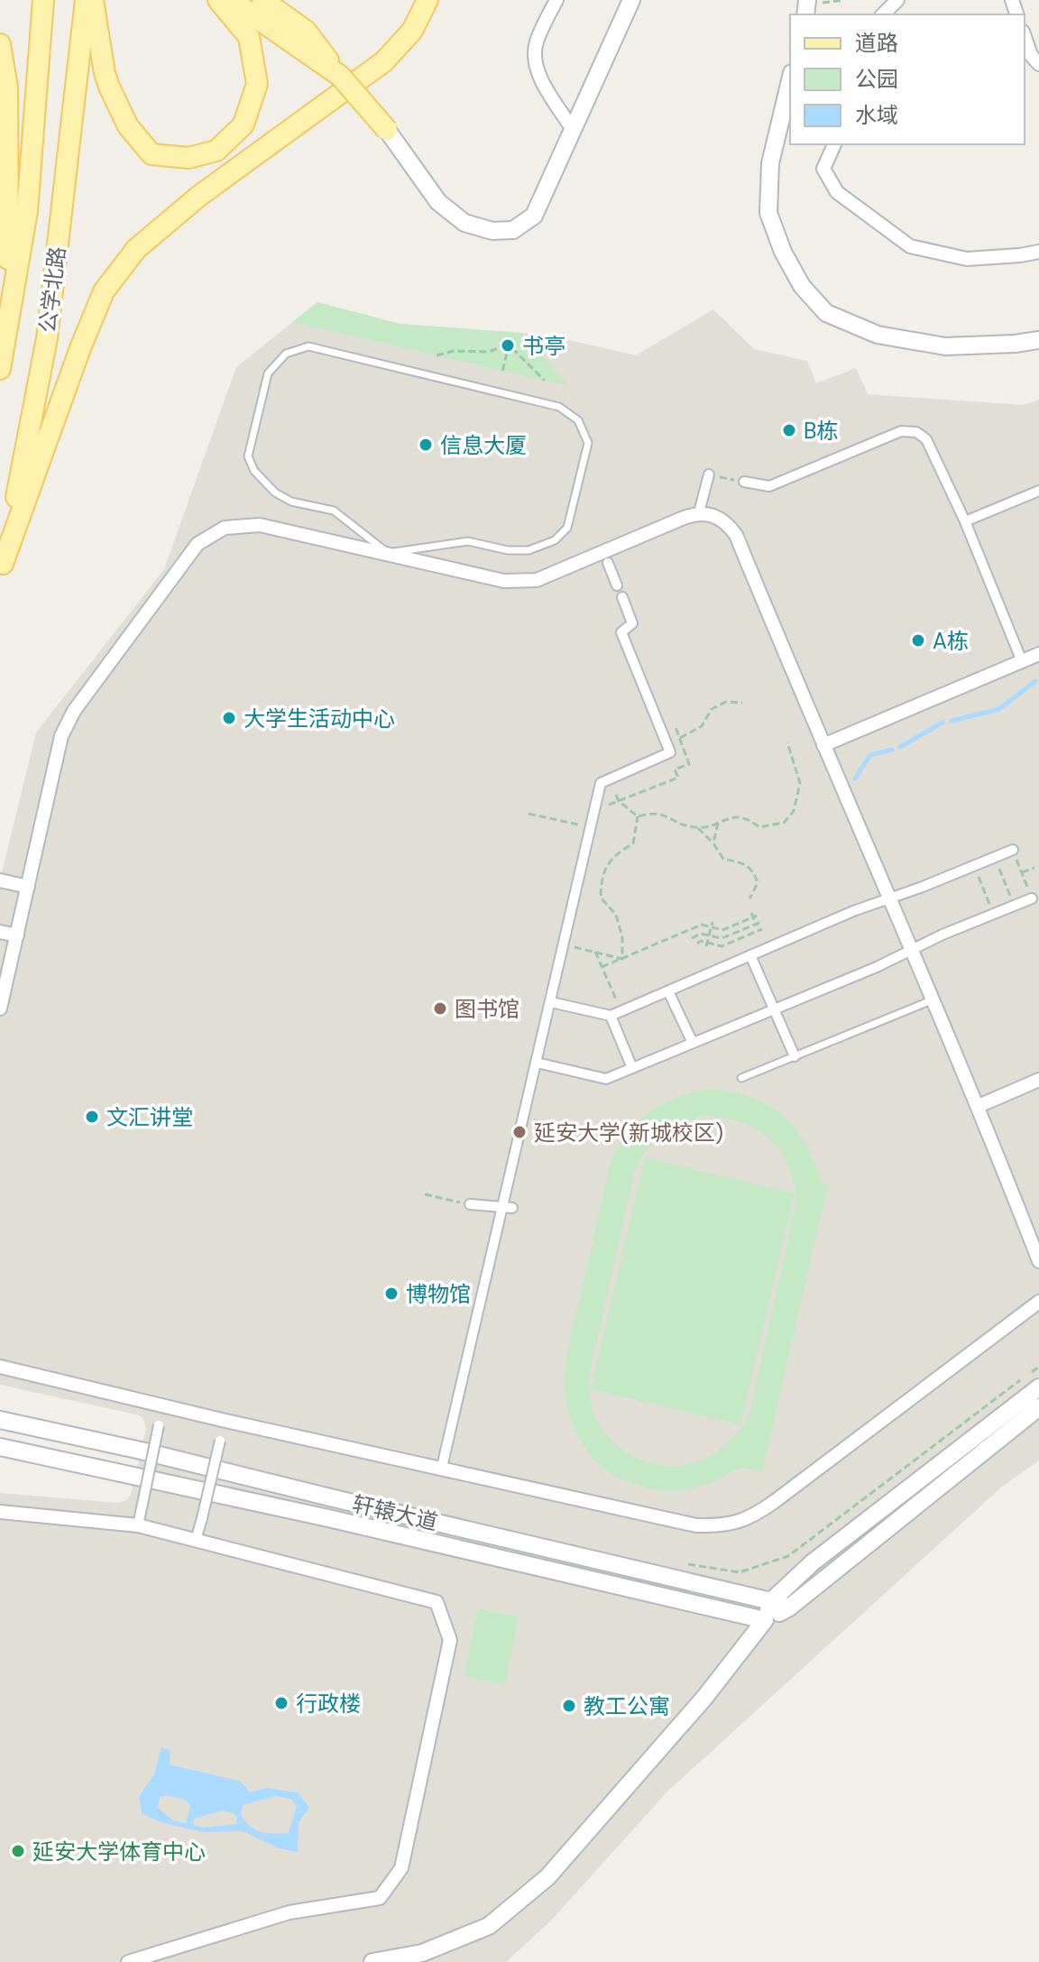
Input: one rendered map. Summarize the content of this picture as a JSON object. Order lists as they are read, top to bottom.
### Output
{
  "streets": {
    "main road": ["公学北路"],
    "street": ["轩辕大道"]
  },
  "places": [
    "书亭",
    "B栋",
    "信息大厦",
    "A栋",
    "大学生活动中心",
    "图书馆",
    "文汇讲堂",
    "延安大学(新城校区)",
    "博物馆",
    "行政楼",
    "教工公寓",
    "延安大学体育中心"
  ],
  "legend": ["道路", "公园", "水域"]
}
